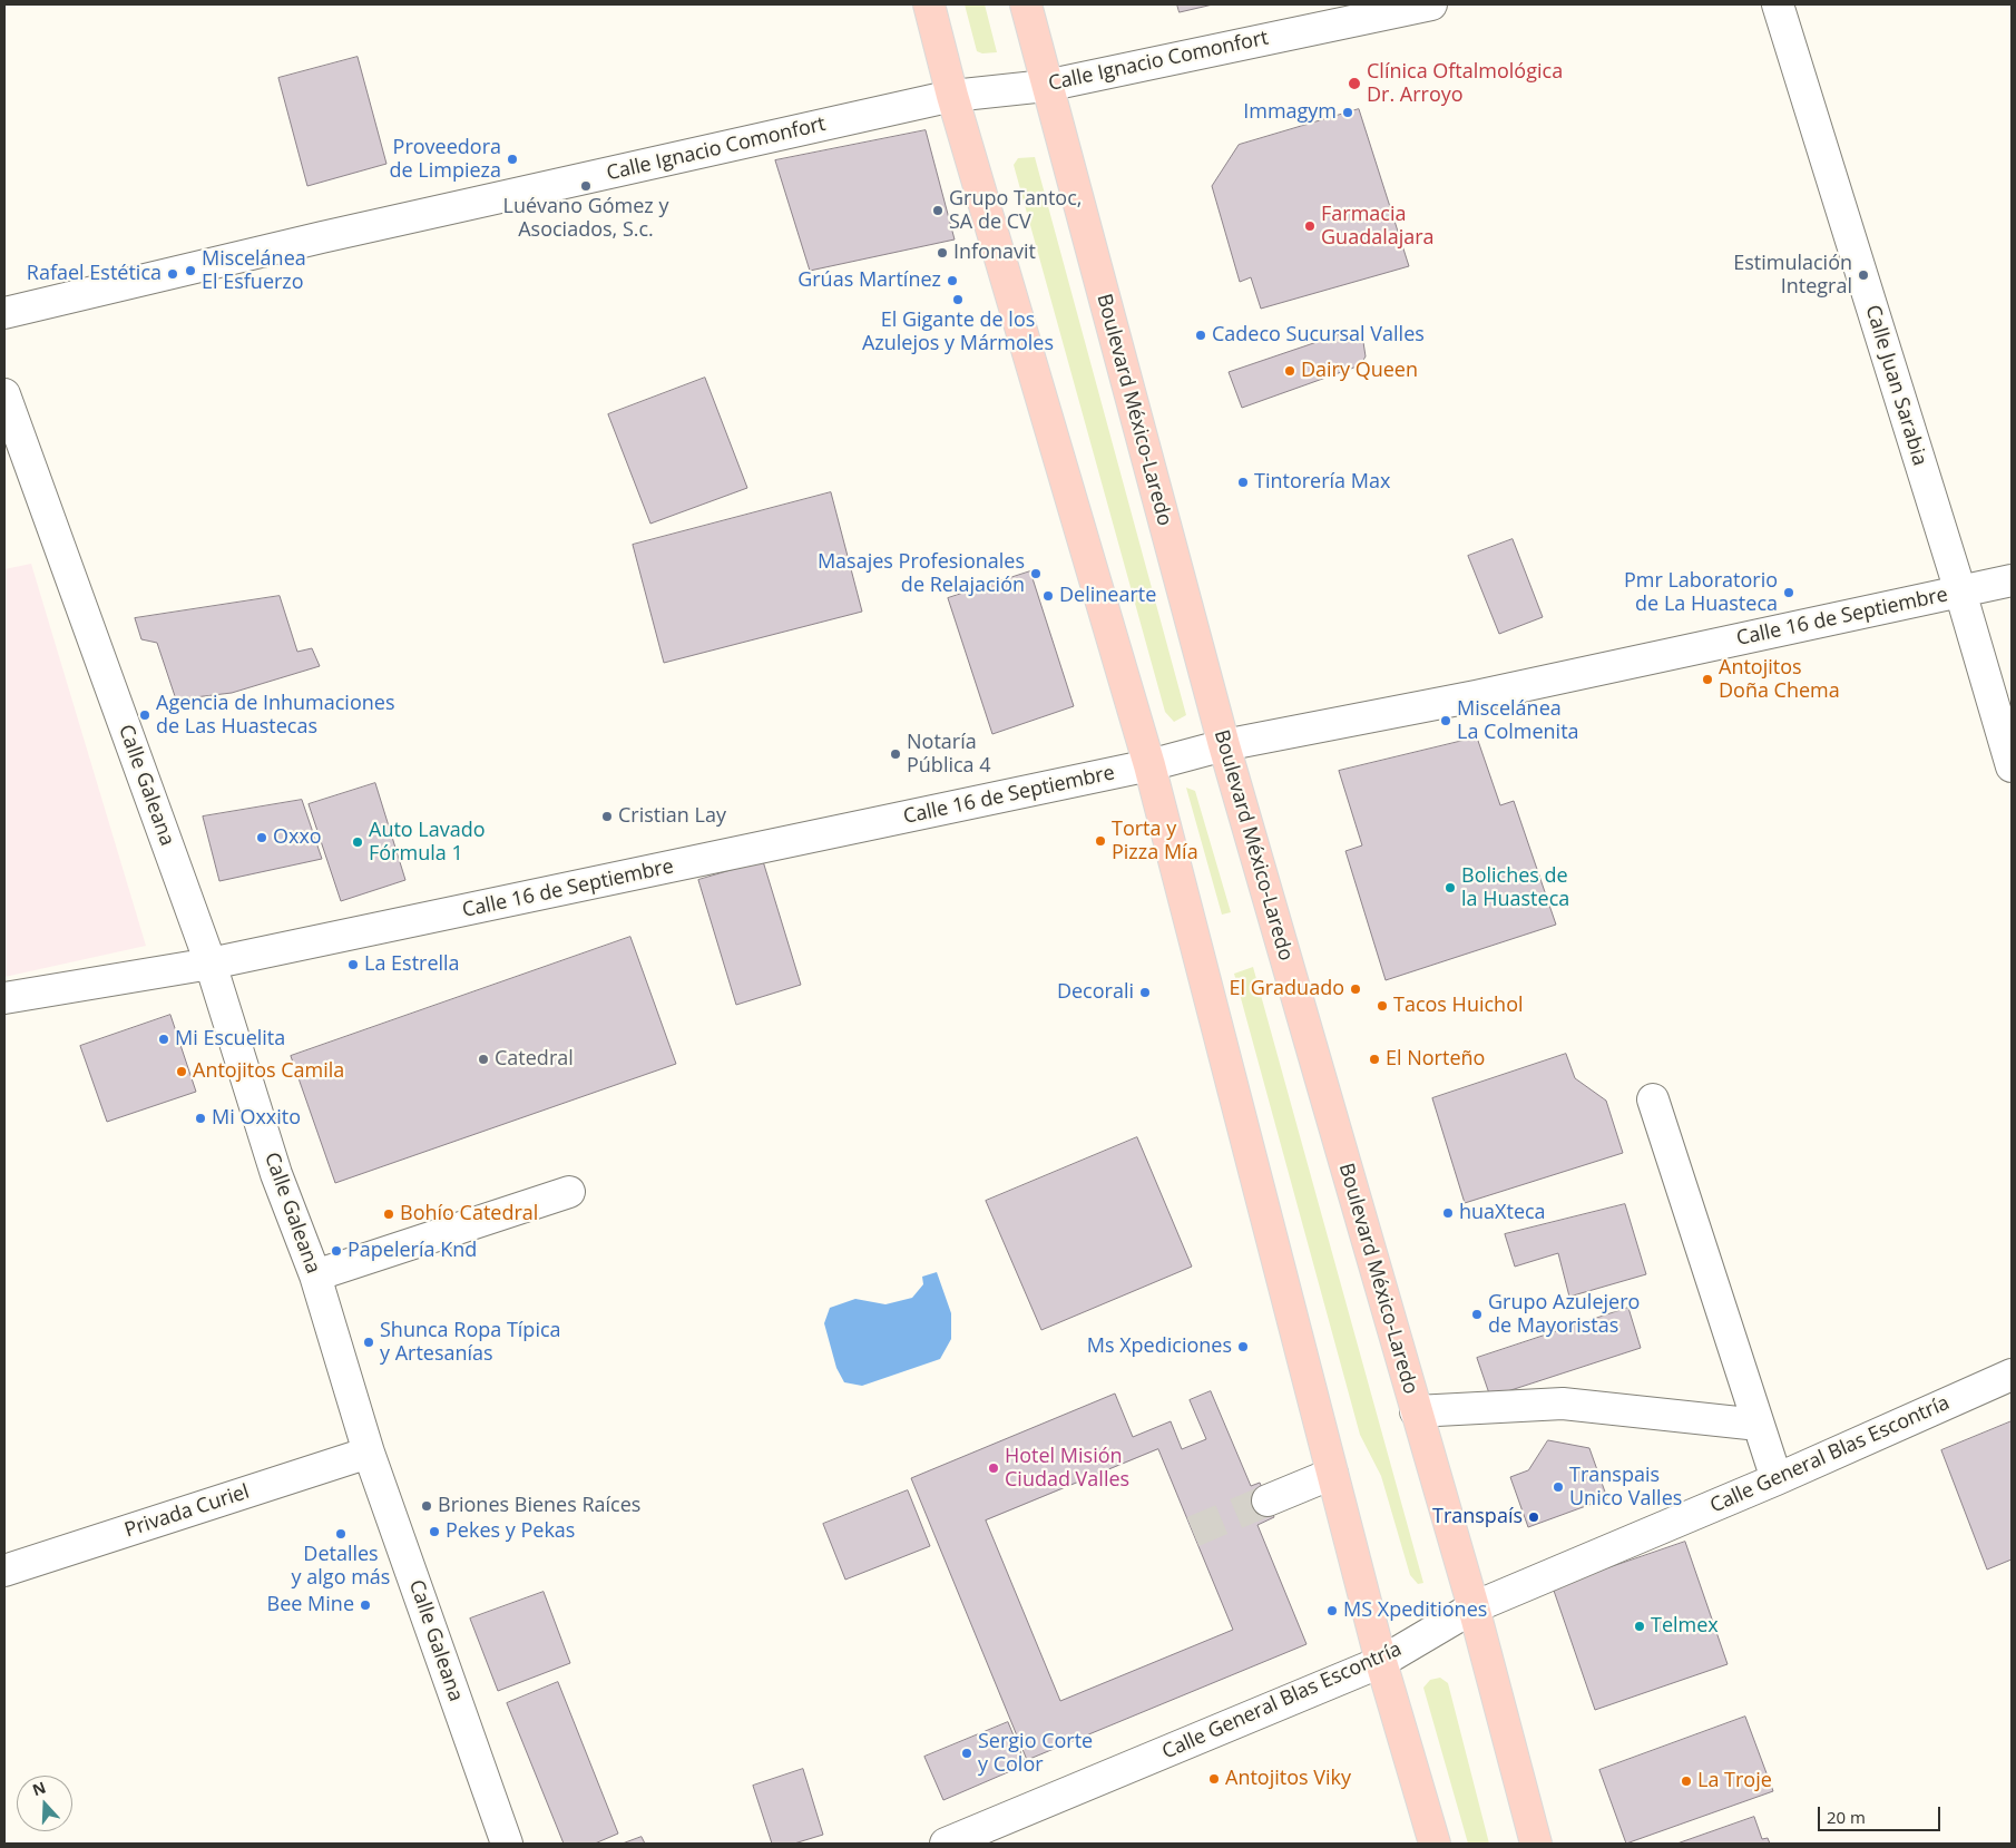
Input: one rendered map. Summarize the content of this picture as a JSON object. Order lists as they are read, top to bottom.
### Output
{
  "streets": {
    "main road": ["Boulevard México-Laredo"],
    "street": [
      "Calle Ignacio Comonfort",
      "Calle Juan Sarabia",
      "Calle 16 de Septiembre",
      "Calle Galeana",
      "Calle General Blas Escontría",
      "Privada Curiel"
    ]
  },
  "crossings": [
    ["Calle Ignacio Comonfort", "Boulevard México-Laredo"],
    ["Calle Juan Sarabia", "Calle 16 de Septiembre"],
    ["Boulevard México-Laredo", "Calle 16 de Septiembre"],
    ["Boulevard México-Laredo", "Calle General Blas Escontría"],
    ["Calle 16 de Septiembre", "Calle Galeana"],
    ["Calle Galeana", "Privada Curiel"]
  ],
  "places": [
    "Clínica Oftalmológica Dr. Arroyo",
    "Immagym",
    "Proveedora de Limpieza",
    "Luévano Gómez y Asociados, S.c.",
    "Grupo Tantoc, SA de CV",
    "Farmacia Guadalajara",
    "Infonavit",
    "Miscelánea El Esfuerzo",
    "Rafael Estética",
    "Estimulación Integral",
    "Grúas Martínez",
    "El Gigante de los Azulejos y Mármoles",
    "Cadeco Sucursal Valles",
    "Dairy Queen",
    "Tintorería Max",
    "Masajes Profesionales de Relajación",
    "Pmr Laboratorio de La Huasteca",
    "Delinearte",
    "Antojitos Doña Chema",
    "Agencia de Inhumaciones de Las Huastecas",
    "Miscelánea La Colmenita",
    "Notaría Pública 4",
    "Cristian Lay",
    "Oxxo",
    "Torta y Pizza Mía",
    "Auto Lavado Fórmula 1",
    "Boliches de la Huasteca",
    "La Estrella",
    "El Graduado",
    "Decorali",
    "Tacos Huichol",
    "Mi Escuelita",
    "Catedral",
    "El Norteño",
    "Antojitos Camila",
    "Mi Oxxito",
    "huaXteca",
    "Bohío Catedral",
    "Papelería Knd",
    "Grupo Azulejero de Mayoristas",
    "Shunca Ropa Típica y Artesanías",
    "Ms Xpediciones",
    "Hotel Misión Ciudad Valles",
    "Transpais Unico Valles",
    "Briones Bienes Raíces",
    "Transpaís",
    "Pekes y Pekas",
    "Detalles y algo más",
    "Bee Mine",
    "MS Xpeditiones",
    "Telmex",
    "Sergio Corte y Color",
    "Antojitos Viky",
    "La Troje"
  ],
  "scale_bar": "20 m",
  "north": "top"
}
